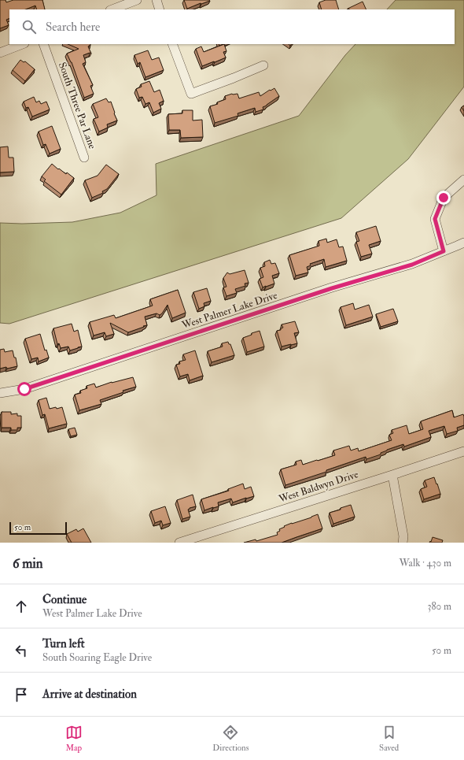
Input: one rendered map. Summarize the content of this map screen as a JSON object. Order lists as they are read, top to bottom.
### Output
{
  "streets": {
    "street": ["South Three Par Lane", "West Palmer Lake Drive", "West Baldwyn Drive"]
  },
  "scale_bar": "50 m",
  "page": {
    "search": "Search here",
    "scale": "50 m",
    "heading": ["6 min", "Walk · 430 m"],
    "list": [
      ["Continue", "West Palmer Lake Drive", "380 m"],
      ["Turn left", "South Soaring Eagle Drive", "50 m"],
      "Arrive at destination"
    ],
    "nav": ["Map", "Directions", "Saved"]
  }
}
